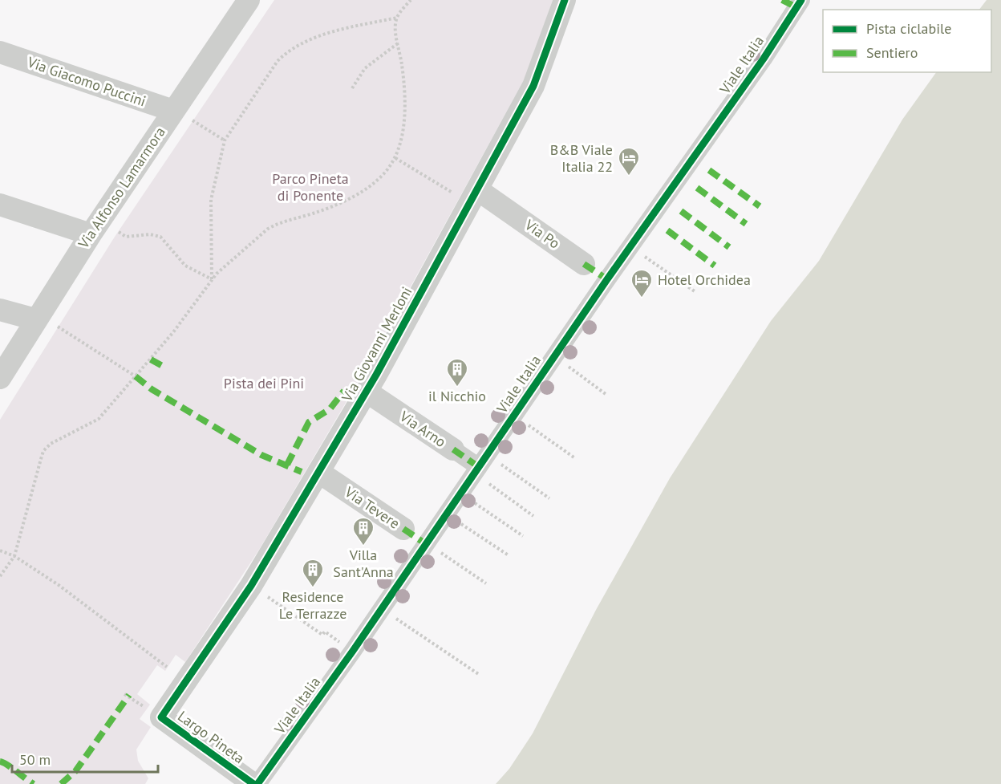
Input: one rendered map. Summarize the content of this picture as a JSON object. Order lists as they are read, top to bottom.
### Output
{
  "streets": {
    "street": [
      "Viale Italia",
      "Via Giacomo Puccini",
      "Via Alfonso Lamarmora",
      "Via Po",
      "Via Giovanni Merloni",
      "Via Arno",
      "Via Tevere",
      "Largo Pineta"
    ]
  },
  "crossings": [
    ["Viale Italia", "Via Po"],
    ["Viale Italia", "Via Arno"],
    ["Viale Italia", "Via Tevere"],
    ["Via Giacomo Puccini", "Via Alfonso Lamarmora"],
    ["Via Po", "Via Giovanni Merloni"],
    ["Via Giovanni Merloni", "Via Arno"],
    ["Via Giovanni Merloni", "Via Tevere"],
    ["Via Giovanni Merloni", "Largo Pineta"]
  ],
  "parks": ["Parco Pineta di Ponente", "Pista dei Pini"],
  "places": {
    "hotel": ["B&B Viale Italia 22", "Hotel Orchidea"],
    "building": ["il Nicchio", "Villa Sant'Anna", "Residence Le Terrazze"]
  },
  "legend": ["Pista ciclabile", "Sentiero"],
  "scale_bar": "50 m"
}
